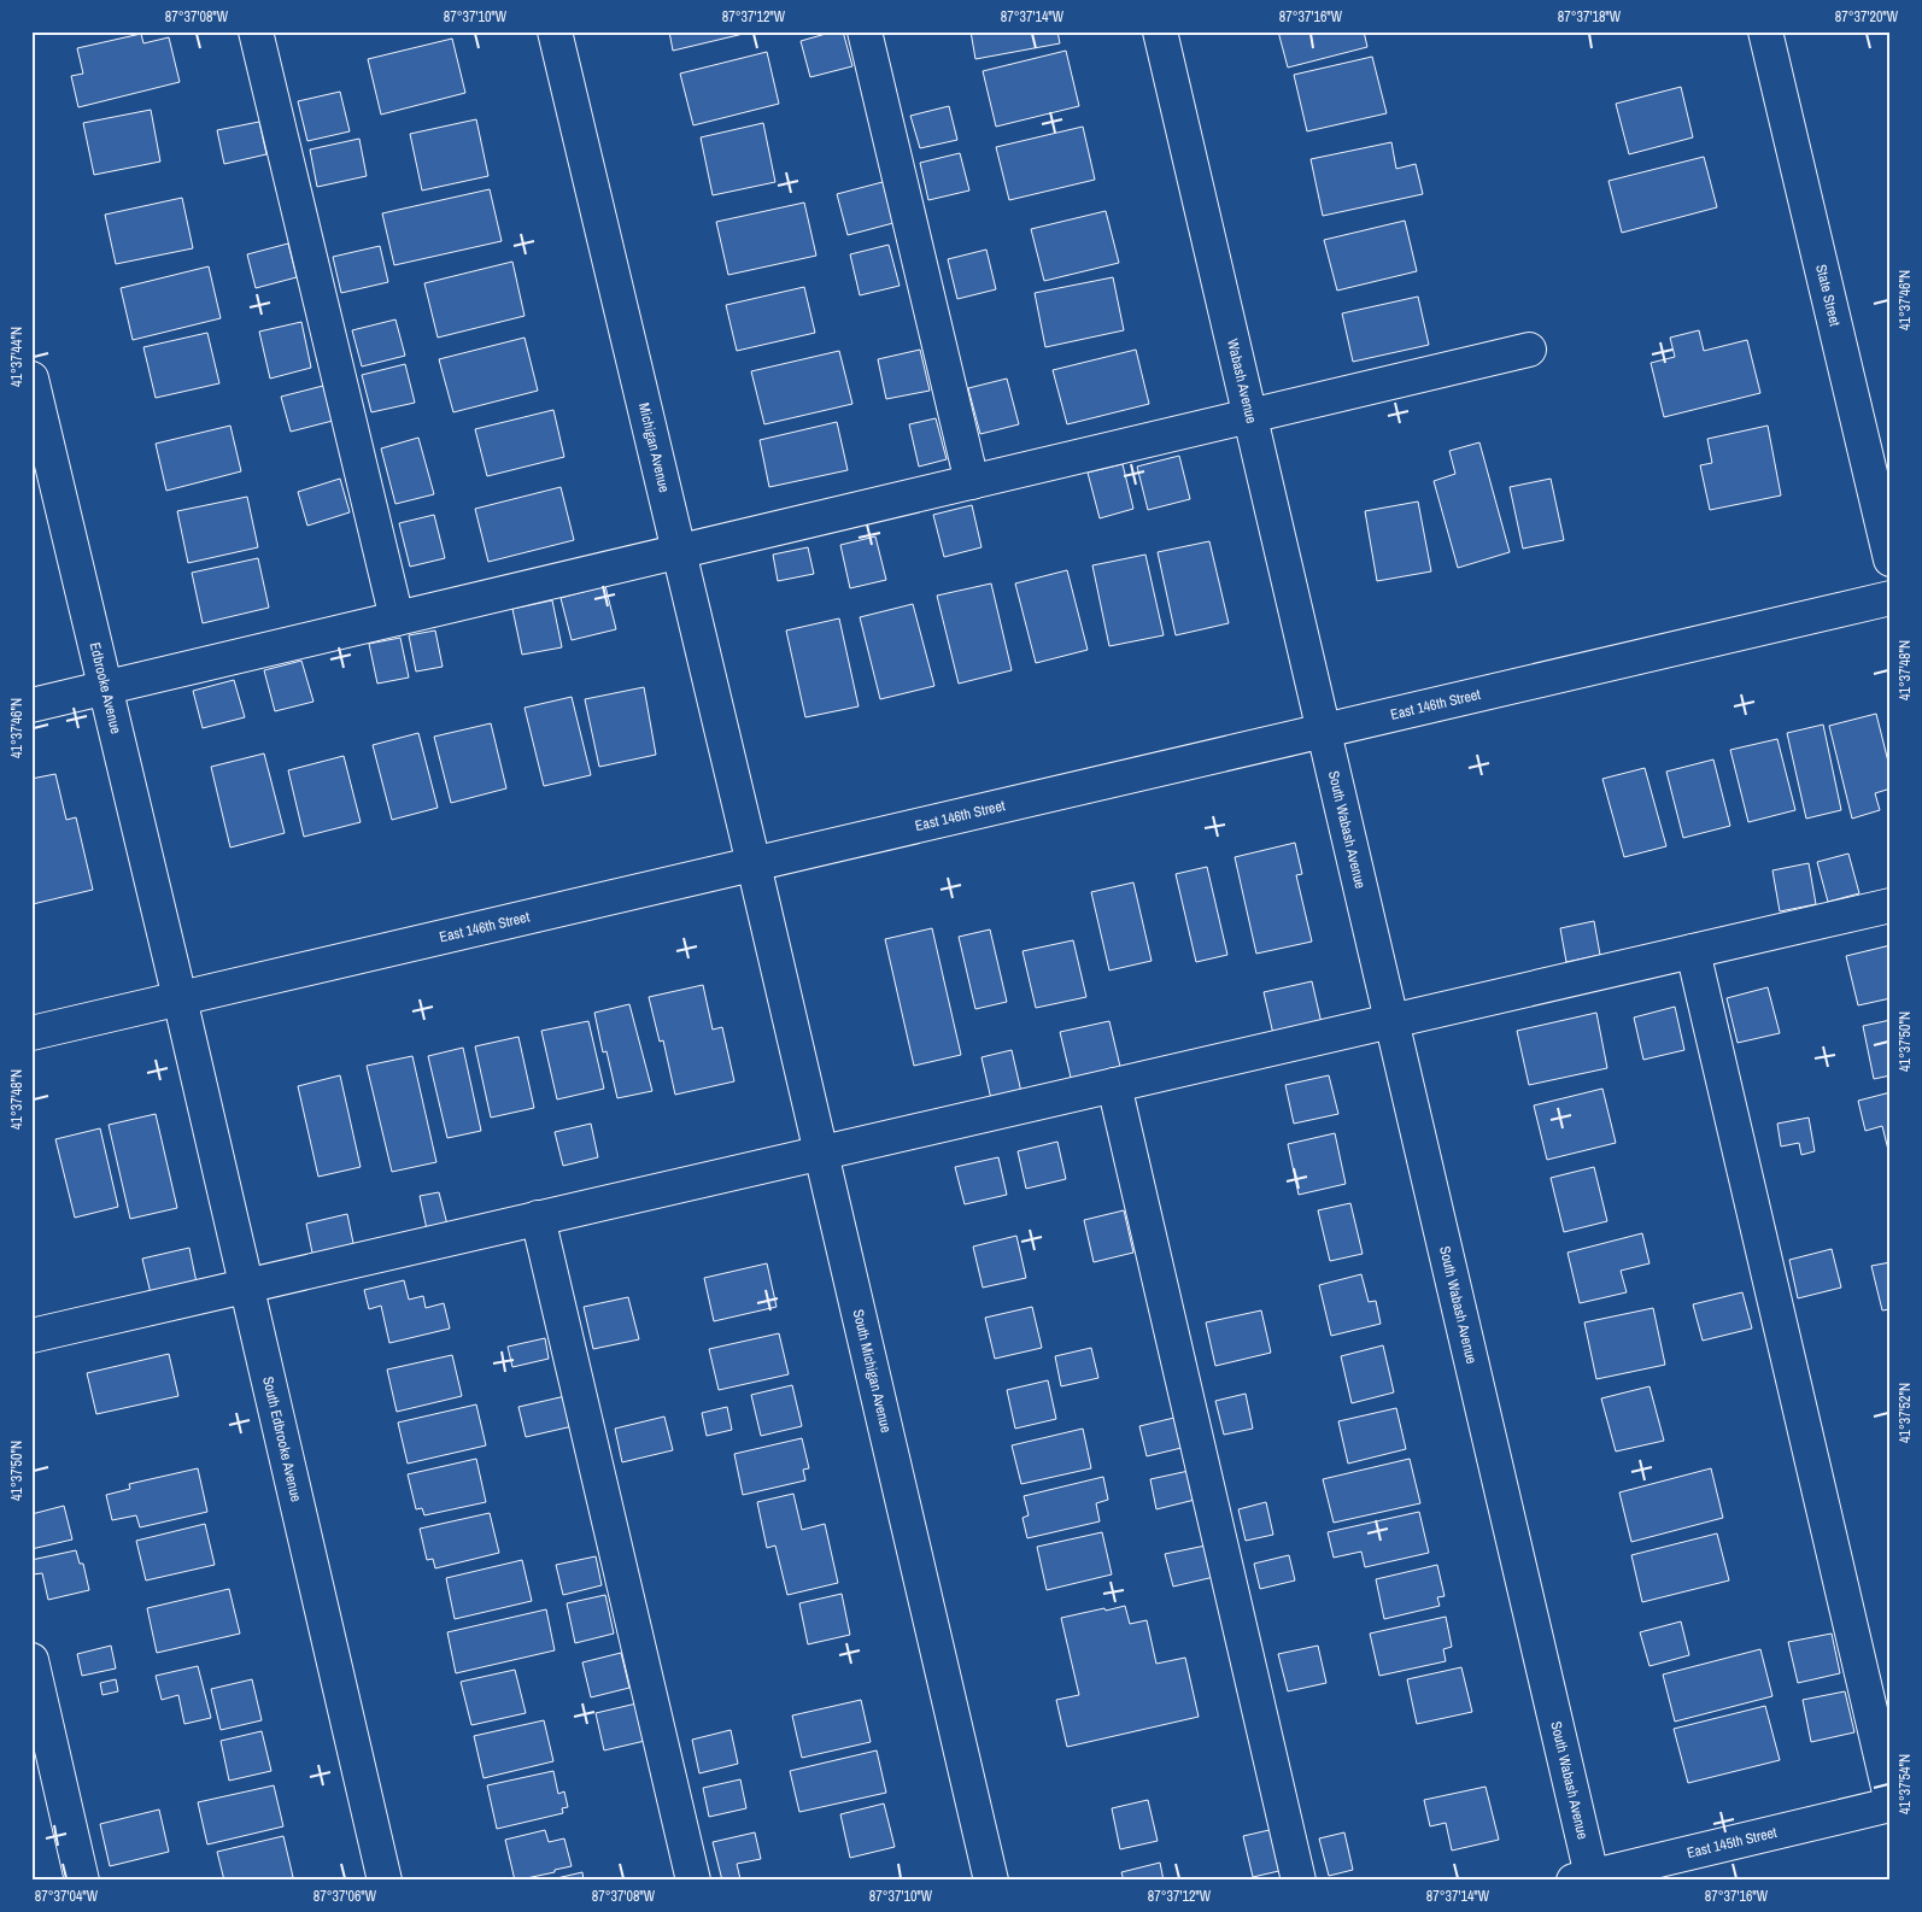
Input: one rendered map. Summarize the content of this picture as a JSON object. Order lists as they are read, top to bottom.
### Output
{
  "streets": {
    "street": [
      "State Street",
      "Wabash Avenue",
      "Michigan Avenue",
      "Edbrooke Avenue",
      "East 146th Street",
      "South Wabash Avenue",
      "South Michigan Avenue",
      "South Edbrooke Avenue",
      "East 145th Street"
    ]
  },
  "crossings": [
    ["Wabash Avenue", "East 146th Street"],
    ["Wabash Avenue", "South Wabash Avenue"],
    ["Michigan Avenue", "East 146th Street"],
    ["Michigan Avenue", "South Michigan Avenue"],
    ["Edbrooke Avenue", "East 146th Street"],
    ["Edbrooke Avenue", "South Edbrooke Avenue"],
    ["East 146th Street", "South Wabash Avenue"],
    ["East 146th Street", "South Michigan Avenue"],
    ["East 146th Street", "South Edbrooke Avenue"],
    ["South Wabash Avenue", "East 145th Street"]
  ],
  "coordinates": [
    "87°37'08\"W",
    "87°37'10\"W",
    "87°37'12\"W",
    "87°37'14\"W",
    "87°37'16\"W",
    "87°37'18\"W",
    "87°37'20\"W",
    "41°37'46\"N",
    "41°37'44\"N",
    "41°37'48\"N",
    "41°37'50\"N",
    "41°37'52\"N",
    "41°37'54\"N",
    "87°37'04\"W",
    "87°37'06\"W"
  ]
}
